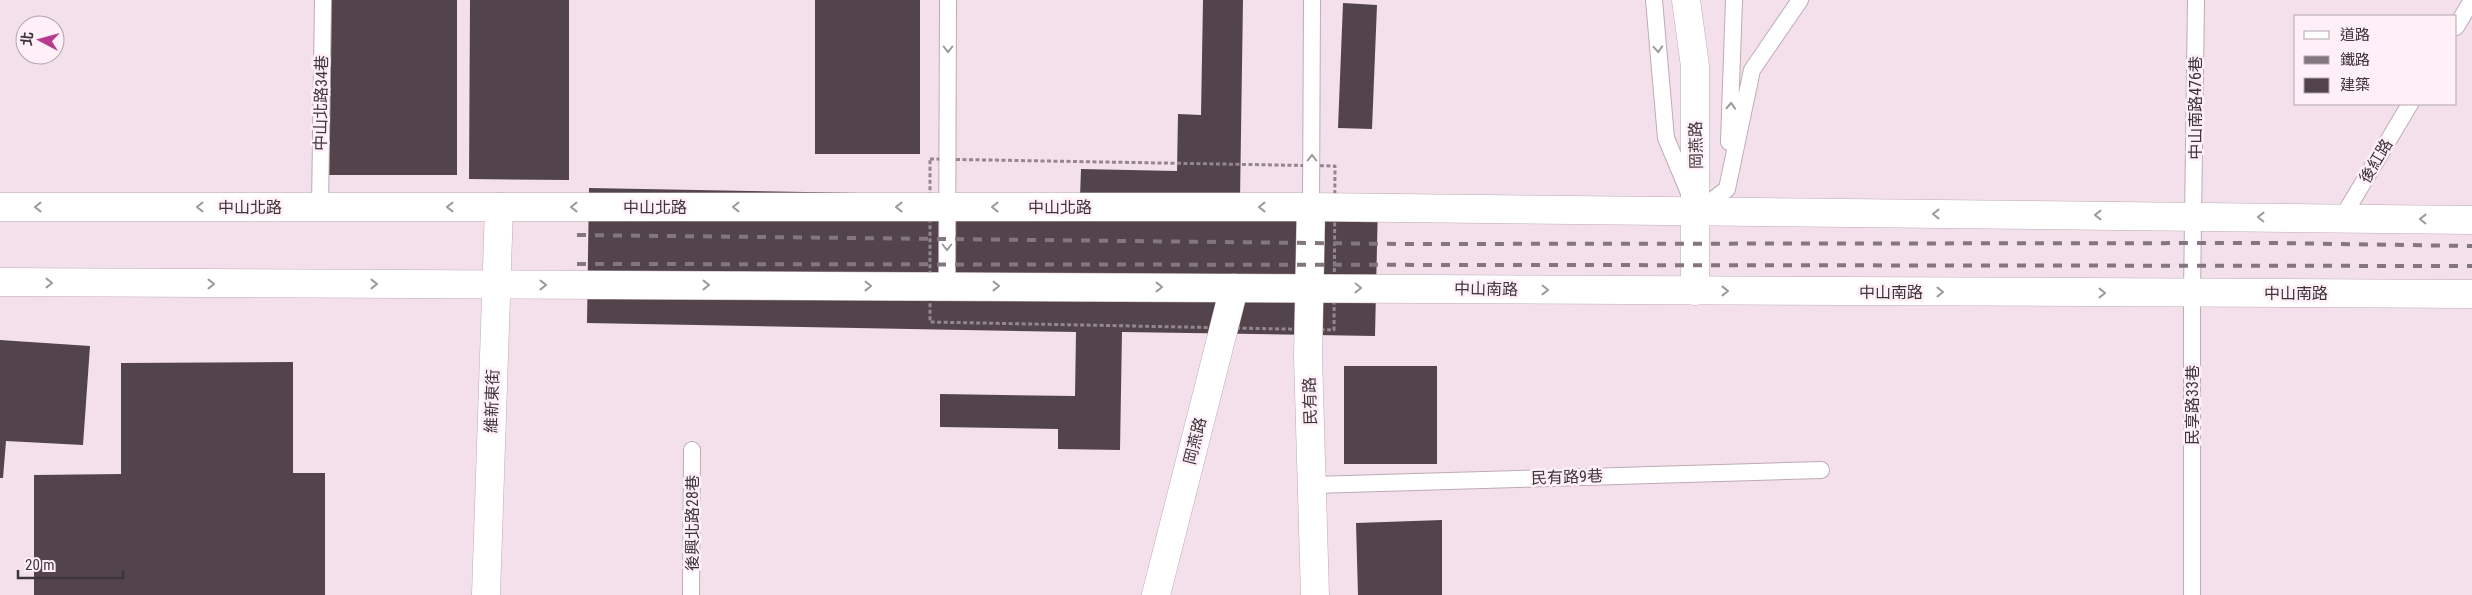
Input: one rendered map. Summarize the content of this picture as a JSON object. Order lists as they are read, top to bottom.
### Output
{
  "streets": {
    "main road": [
      "岡燕路",
      "中山北路",
      "中山南路",
      "維新東街",
      "民有路"
    ],
    "lane": [
      "中山北路34巷",
      "中山南路476巷",
      "後紅路",
      "民享路33巷",
      "民有路9巷",
      "後興北路28巷"
    ]
  },
  "crossings": [
    ["中山北路34巷", "中山北路"],
    ["中山南路476巷", "民享路33巷"],
    ["岡燕路", "中山南路"],
    ["中山北路", "維新東街"],
    ["中山北路", "民有路"],
    ["中山南路", "民有路"],
    ["中山南路", "民享路33巷"],
    ["民有路", "民有路9巷"]
  ],
  "legend": ["道路", "鐵路", "建築"],
  "scale_bar": "20 m",
  "north": "left"
}
